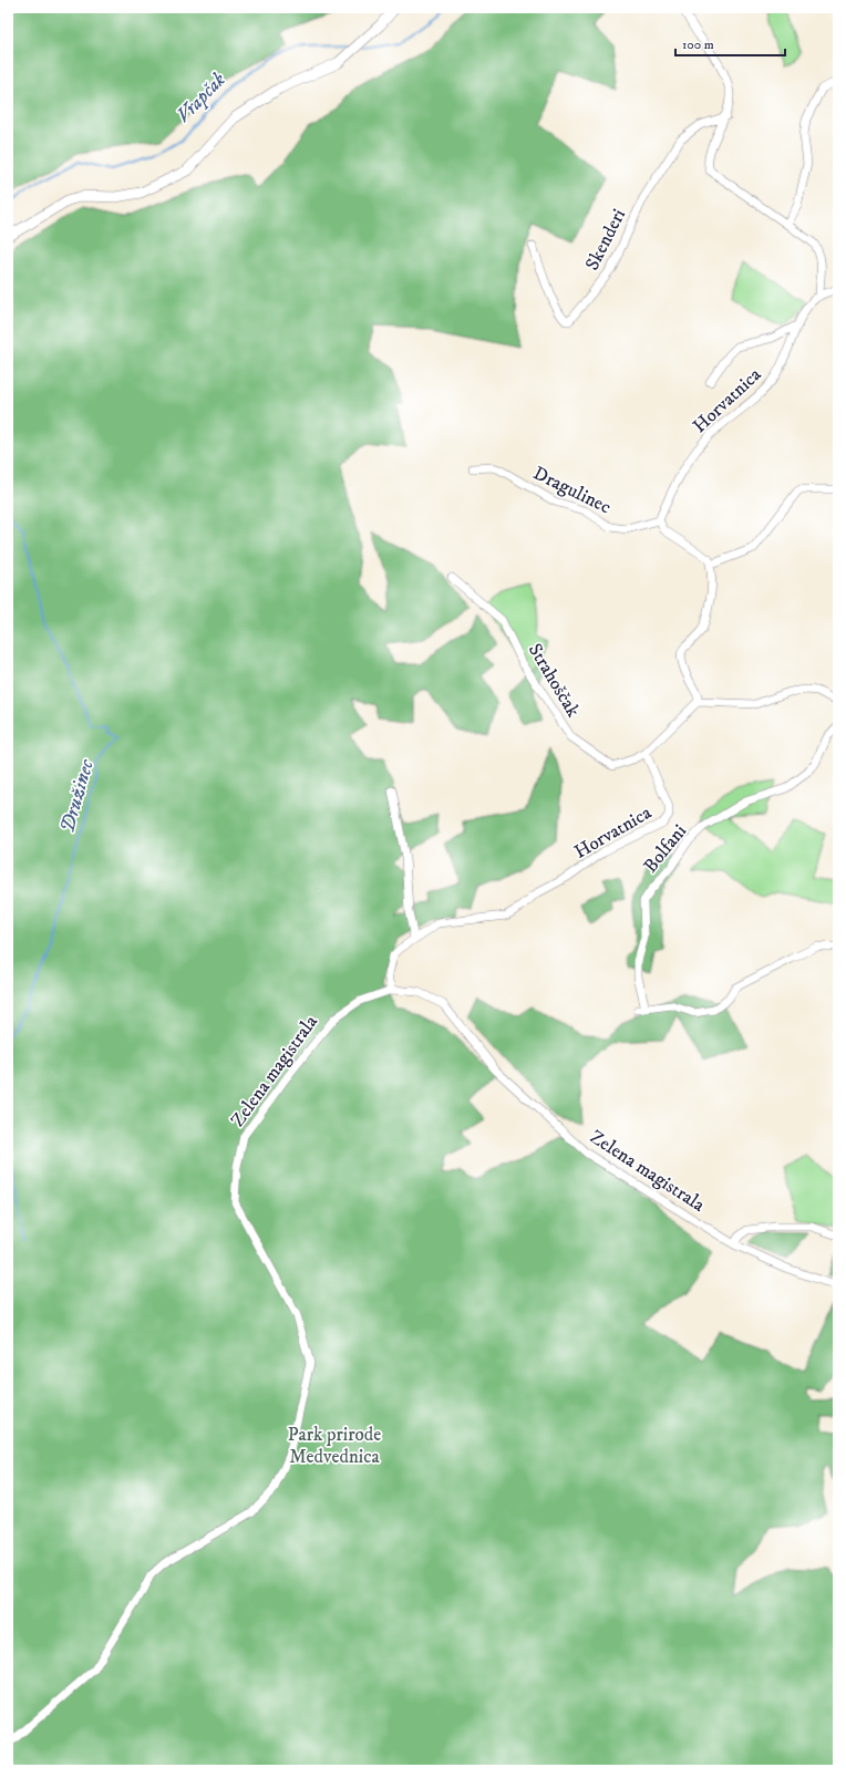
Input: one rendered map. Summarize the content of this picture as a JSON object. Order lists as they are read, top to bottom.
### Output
{
  "streets": {
    "street": [
      "Skenderi",
      "Horvatnica",
      "Dragulinec",
      "Strahoščak",
      "Bolfani",
      "Zelena magistrala"
    ]
  },
  "crossings": [
    ["Horvatnica", "Dragulinec"],
    ["Horvatnica", "Strahoščak"],
    ["Horvatnica", "Zelena magistrala"]
  ],
  "water": ["Vrapčak", "Družinec"],
  "parks": ["Park prirode Medvednica"],
  "scale_bar": "100 m"
}
